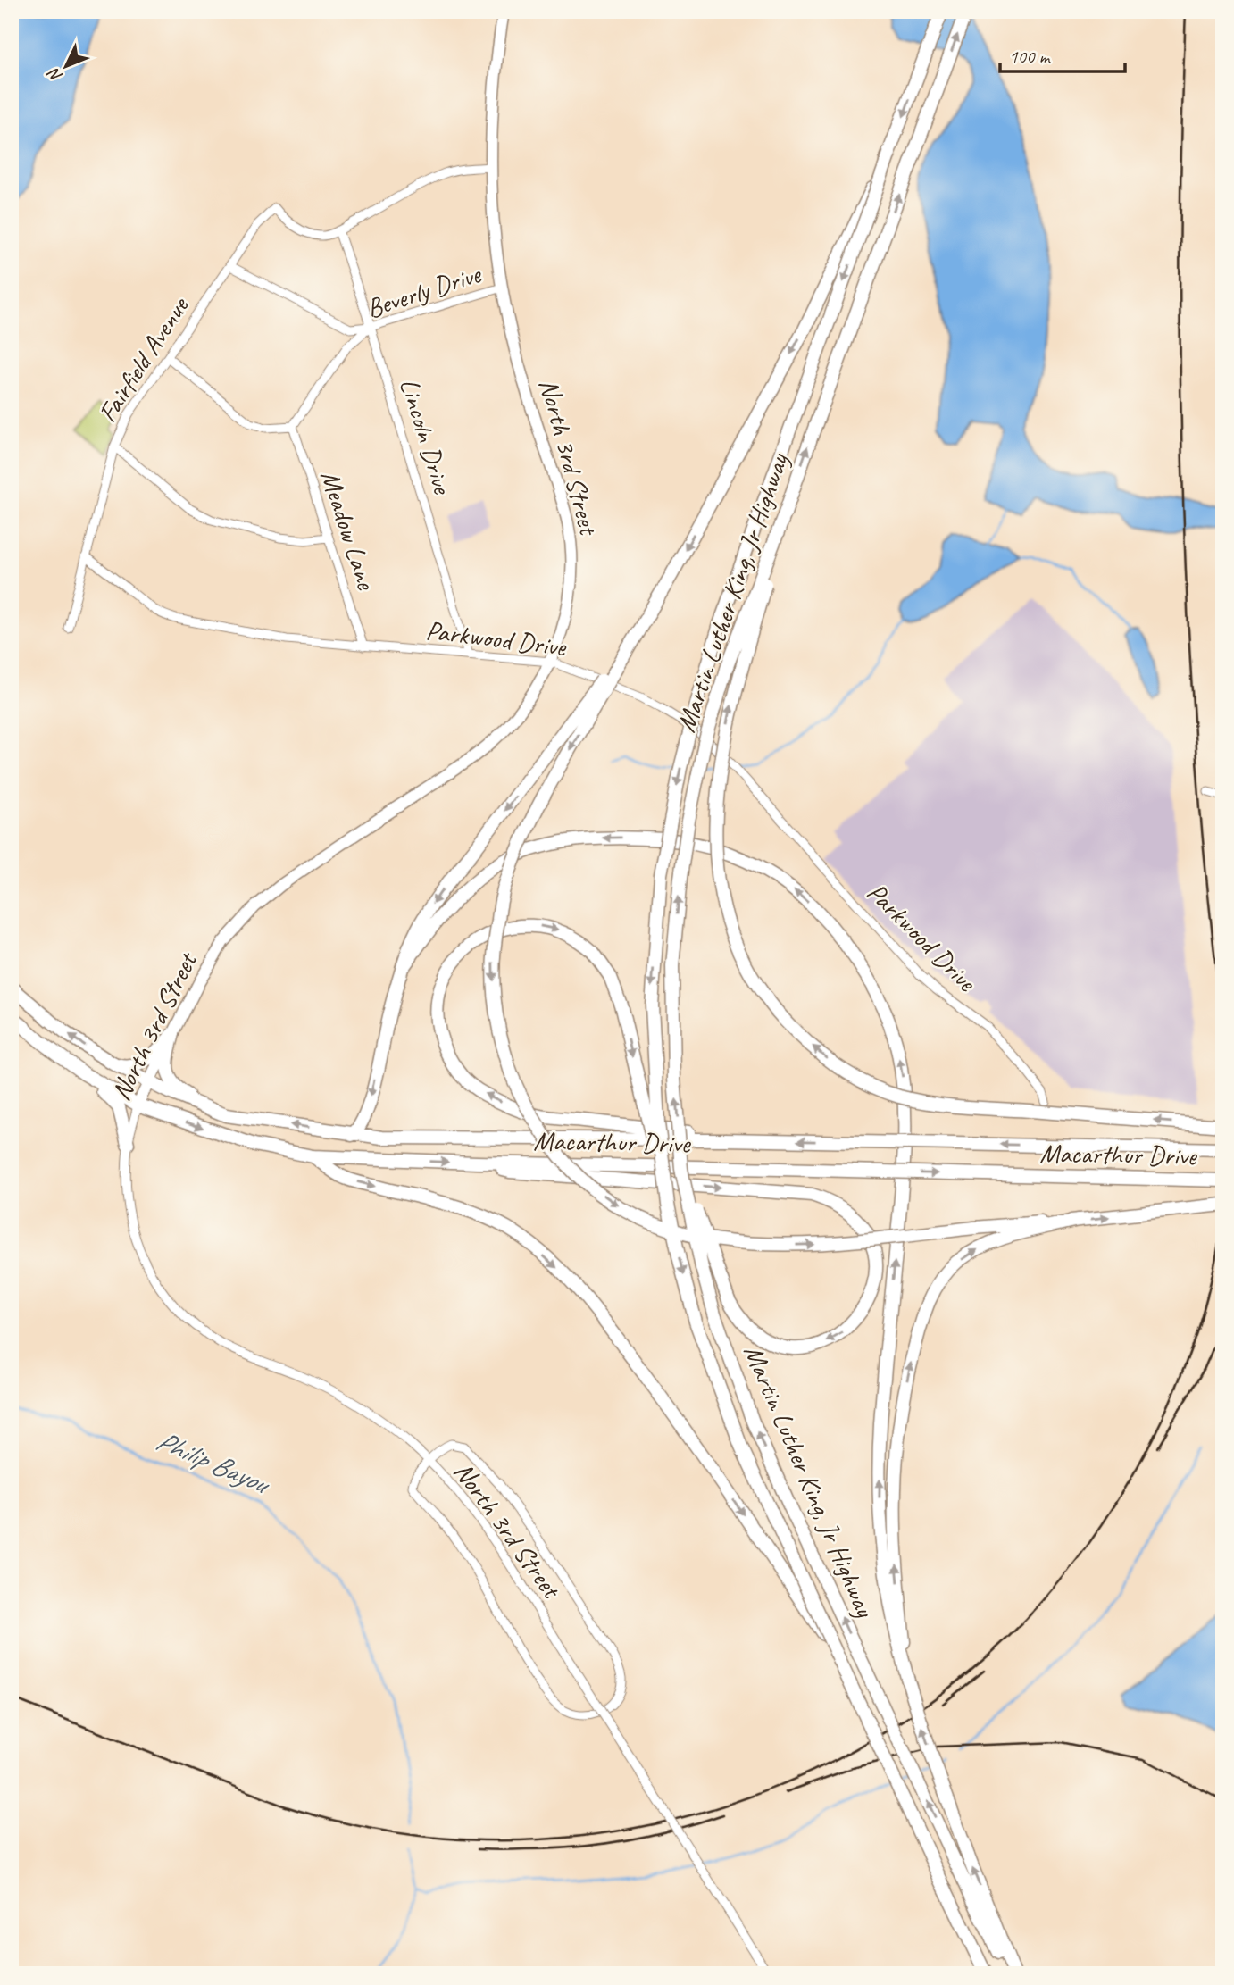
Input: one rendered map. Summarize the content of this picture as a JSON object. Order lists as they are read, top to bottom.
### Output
{
  "streets": {
    "highway": ["Martin Luther King, Jr Highway", "Macarthur Drive"],
    "main road": ["North 3rd Street"],
    "street": [
      "Beverly Drive",
      "Fairfield Avenue",
      "Lincoln Drive",
      "Meadow Lane",
      "Parkwood Drive"
    ]
  },
  "crossings": [
    ["Beverly Drive", "Lincoln Drive"],
    ["Beverly Drive", "North 3rd Street"],
    ["Beverly Drive", "Meadow Lane"],
    ["Fairfield Avenue", "Lincoln Drive"],
    ["Fairfield Avenue", "Parkwood Drive"],
    ["Lincoln Drive", "Parkwood Drive"],
    ["North 3rd Street", "Parkwood Drive"],
    ["North 3rd Street", "Macarthur Drive"],
    ["Meadow Lane", "Parkwood Drive"]
  ],
  "water": ["Philip Bayou"],
  "scale_bar": "100 m",
  "north": "bottom left"
}
